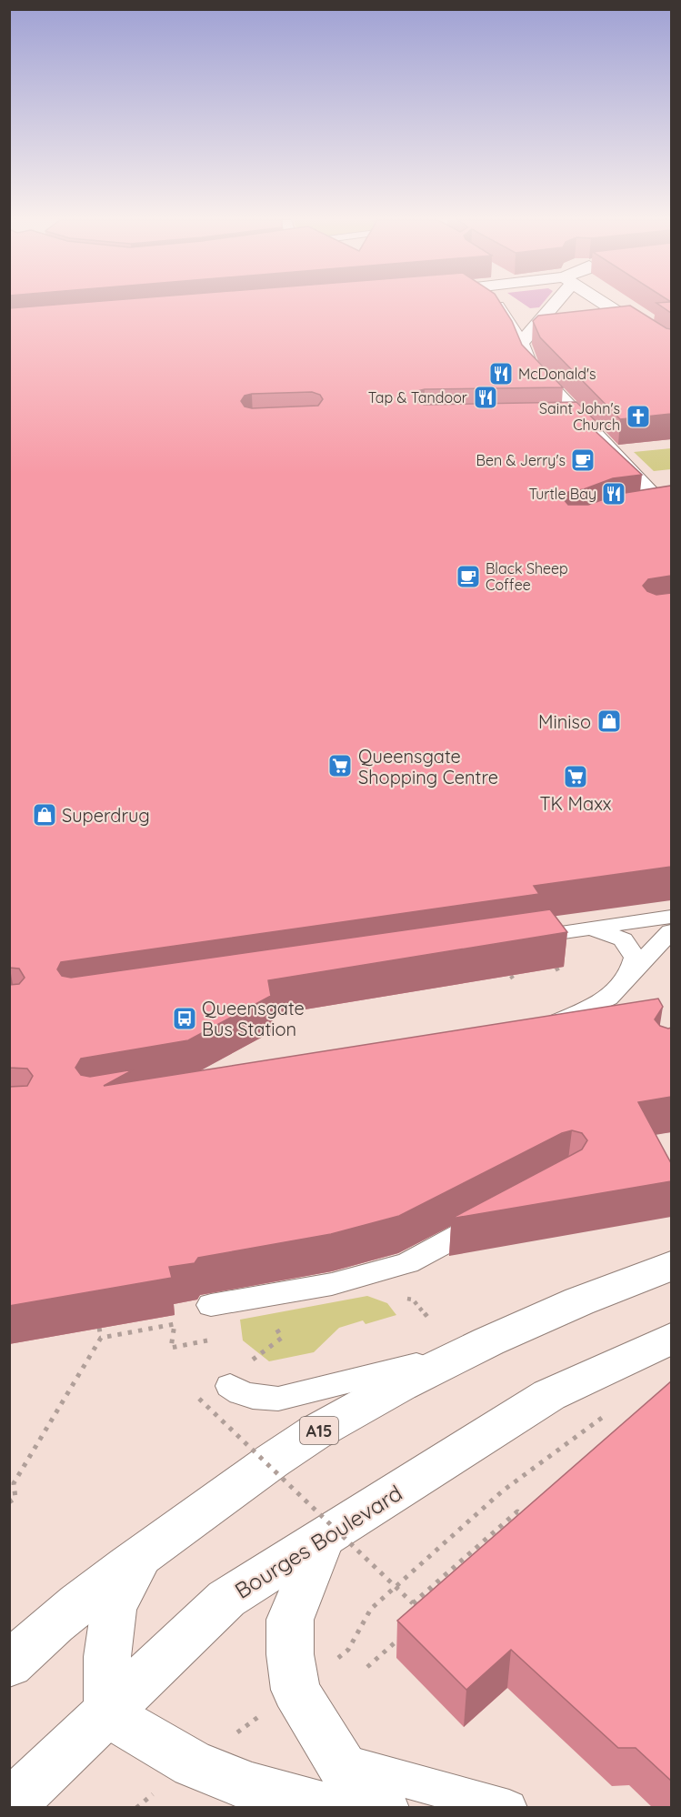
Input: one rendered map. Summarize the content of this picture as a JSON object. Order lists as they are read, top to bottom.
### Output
{
  "streets": {
    "street": ["A15", "Bourges Boulevard"]
  },
  "places": {
    "restaurant": ["McDonald's", "Tap & Tandoor", "Turtle Bay"],
    "church": ["Saint John's Church"],
    "cafe": ["Ben & Jerry's", "Black Sheep Coffee"],
    "shop": ["Miniso", "Superdrug"],
    "supermarket": ["Queensgate Shopping Centre", "TK Maxx"],
    "bus stop": ["Queensgate Bus Station"]
  }
}
